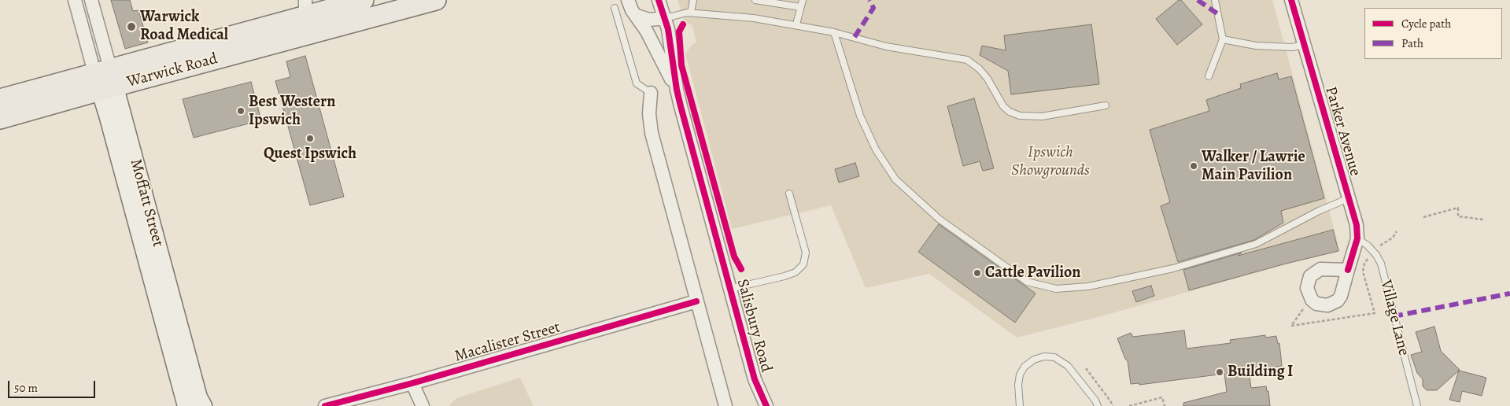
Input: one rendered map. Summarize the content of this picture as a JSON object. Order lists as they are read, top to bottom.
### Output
{
  "streets": {
    "main road": ["Warwick Road", "Moffatt Street"],
    "street": ["Parker Avenue", "Salisbury Road", "Macalister Street"],
    "lane": ["Village Lane"]
  },
  "crossings": [
    ["Warwick Road", "Moffatt Street"],
    ["Parker Avenue", "Village Lane"]
  ],
  "parks": ["Ipswich Showgrounds"],
  "places": [
    "Warwick Road Medical",
    "Best Western Ipswich",
    "Quest Ipswich",
    "Walker / Lawrie Main Pavilion",
    "Cattle Pavilion",
    "Building I"
  ],
  "legend": ["Cycle path", "Path"],
  "scale_bar": "50 m"
}
